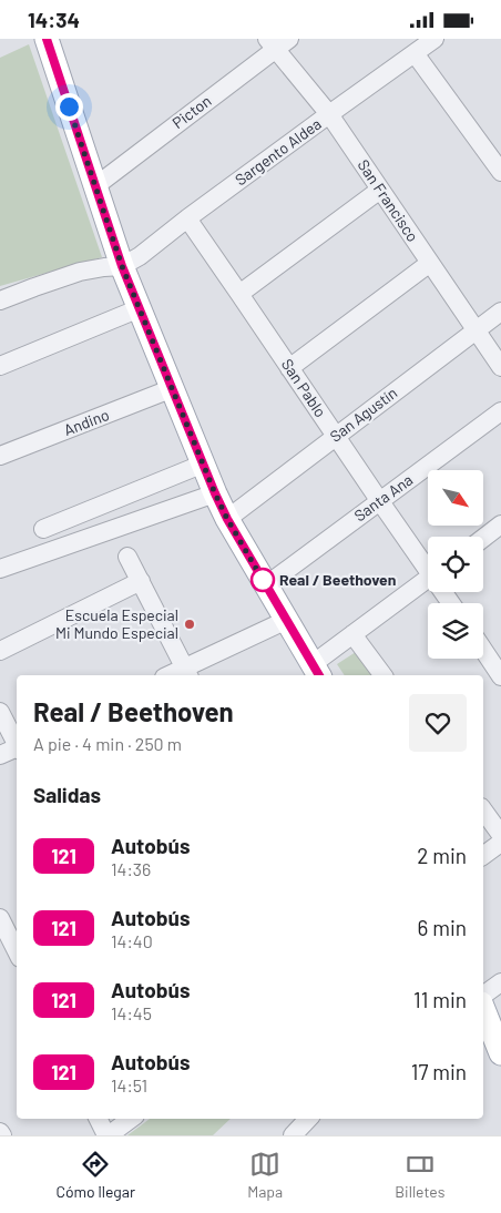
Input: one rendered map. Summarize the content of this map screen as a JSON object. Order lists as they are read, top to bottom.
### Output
{
  "streets": {
    "street": [
      "Picton",
      "Sargento Aldea",
      "San Francisco",
      "San Pablo",
      "San Agustín",
      "Andino",
      "Santa Ana"
    ]
  },
  "crossings": [
    ["Picton", "San Francisco"],
    ["Sargento Aldea", "San Francisco"],
    ["Sargento Aldea", "San Pablo"],
    ["San Francisco", "San Agustín"],
    ["San Pablo", "San Agustín"],
    ["San Pablo", "Santa Ana"]
  ],
  "places": ["Real / Beethoven", "Escuela Especial Mi Mundo Especial"],
  "lines": ["bus line 121"],
  "north": "bottom right",
  "page": {
    "status": "14:34",
    "heading": [
      ["Real / Beethoven", "A pie · 4 min · 250 m"],
      "Salidas"
    ],
    "list": [
      {
        "mark": "121",
        "name": "Autobús",
        "note": "14:36",
        "value": "2 min"
      },
      {
        "mark": "121",
        "name": "Autobús",
        "note": "14:40",
        "value": "6 min"
      },
      {
        "mark": "121",
        "name": "Autobús",
        "note": "14:45",
        "value": "11 min"
      },
      {
        "mark": "121",
        "name": "Autobús",
        "note": "14:51",
        "value": "17 min"
      }
    ],
    "tabs": ["Cómo llegar", "Mapa", "Billetes"]
  }
}
